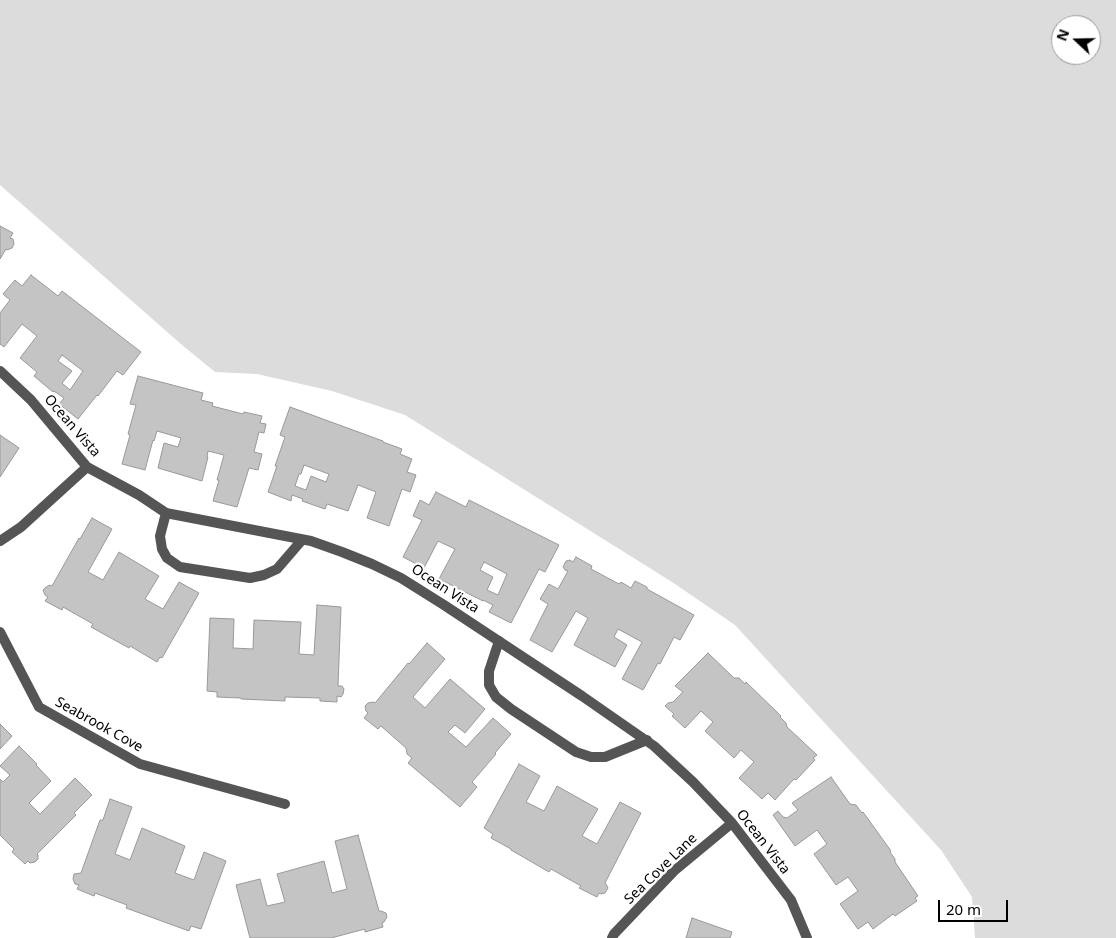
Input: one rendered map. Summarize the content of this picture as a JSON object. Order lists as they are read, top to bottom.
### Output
{
  "streets": {
    "street": ["Ocean Vista", "Seabrook Cove", "Sea Cove Lane"]
  },
  "crossings": [
    ["Ocean Vista", "Sea Cove Lane"]
  ],
  "scale_bar": "20 m",
  "north": "left"
}
